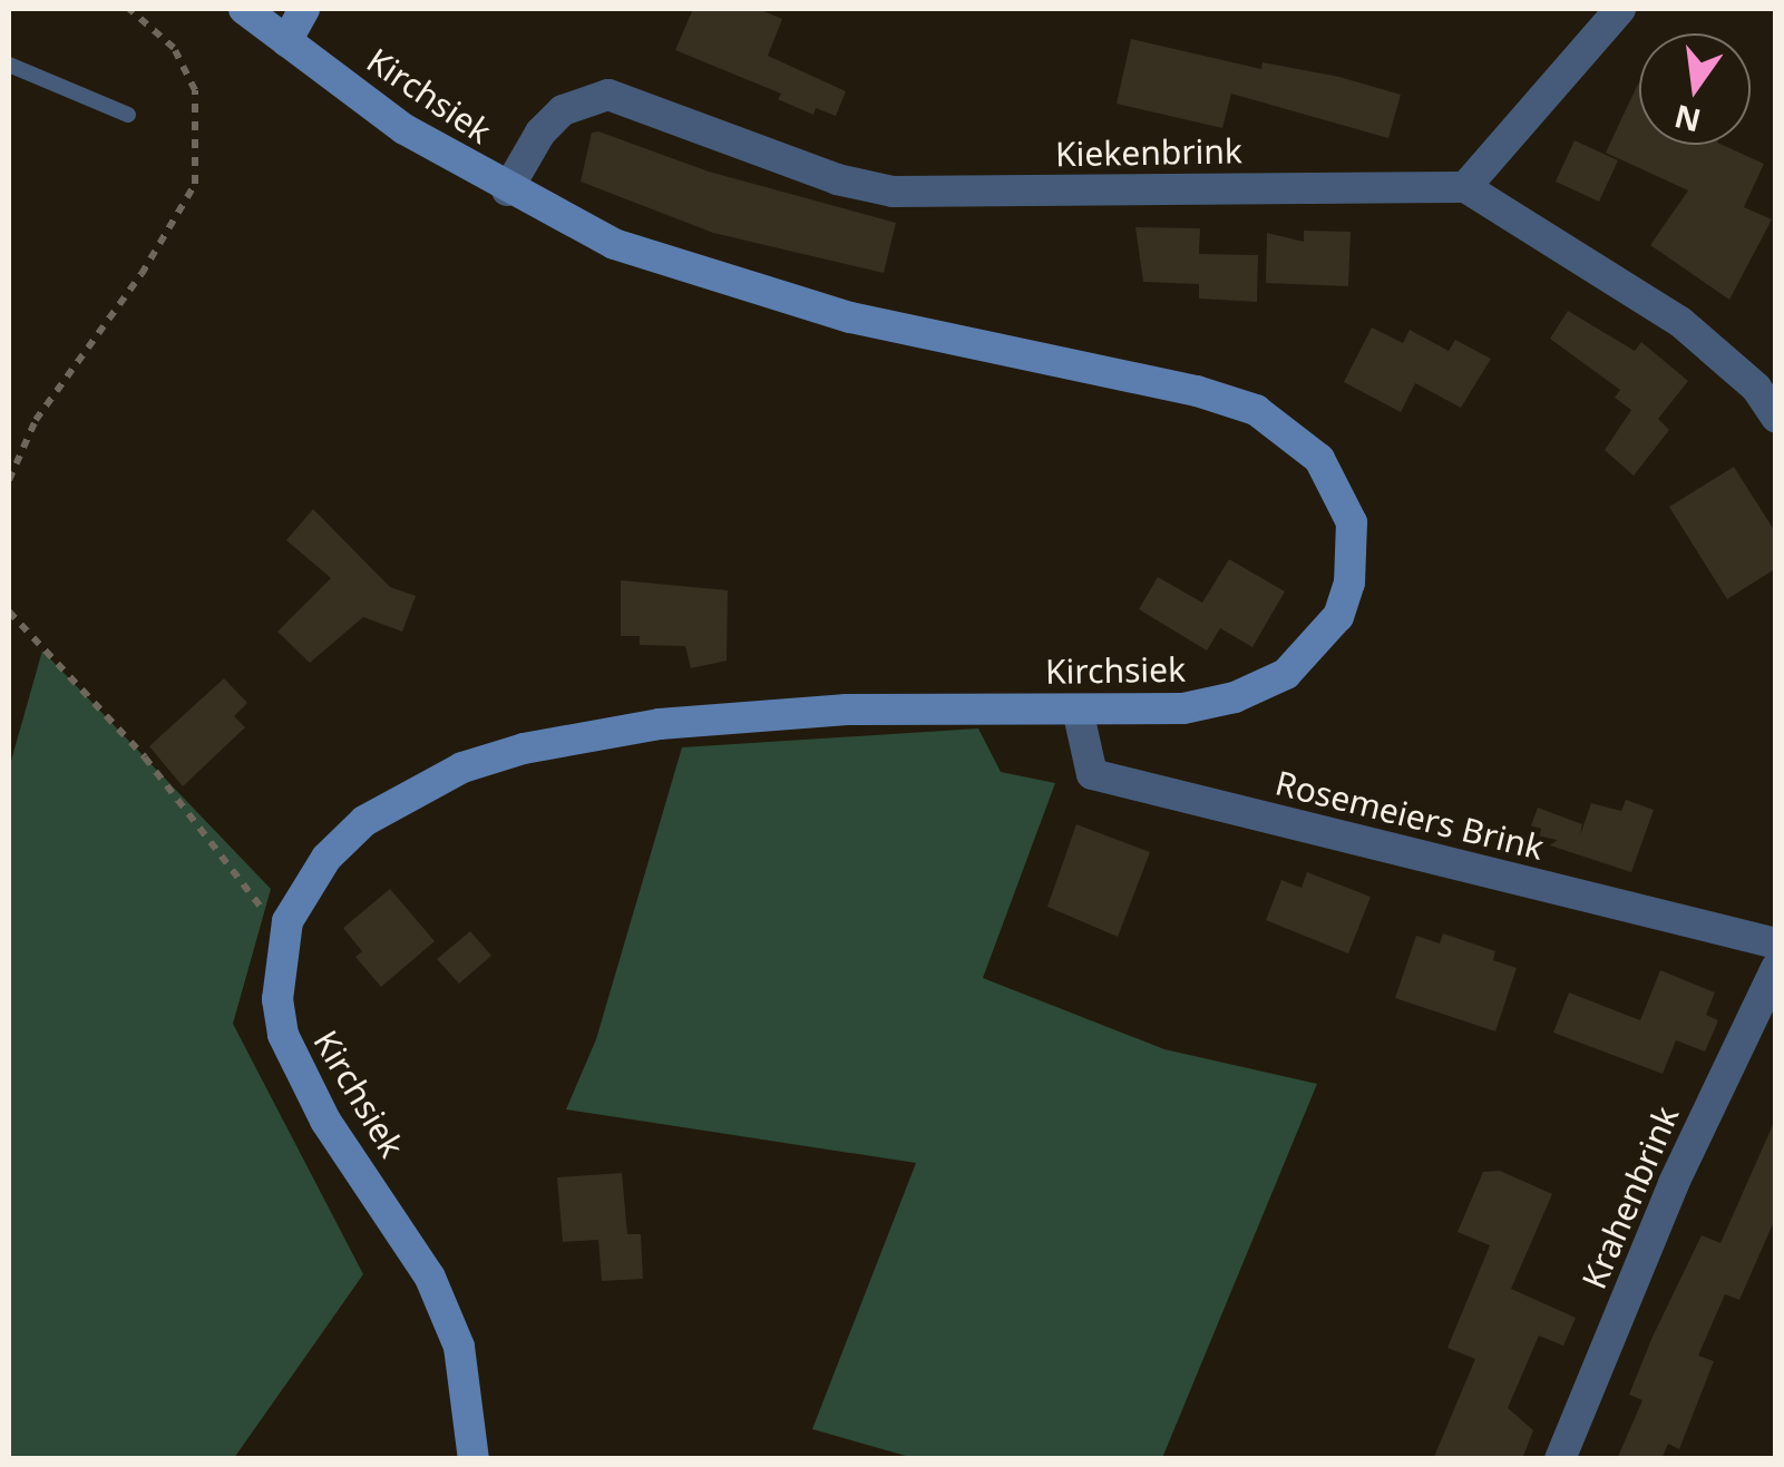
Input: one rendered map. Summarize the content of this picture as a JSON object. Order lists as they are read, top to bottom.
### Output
{
  "streets": {
    "main road": ["Kirchsiek"],
    "street": ["Kiekenbrink", "Rosemeiers Brink", "Krahenbrink"]
  },
  "crossings": [
    ["Kirchsiek", "Kiekenbrink"],
    ["Kirchsiek", "Rosemeiers Brink"]
  ],
  "north": "bottom"
}
